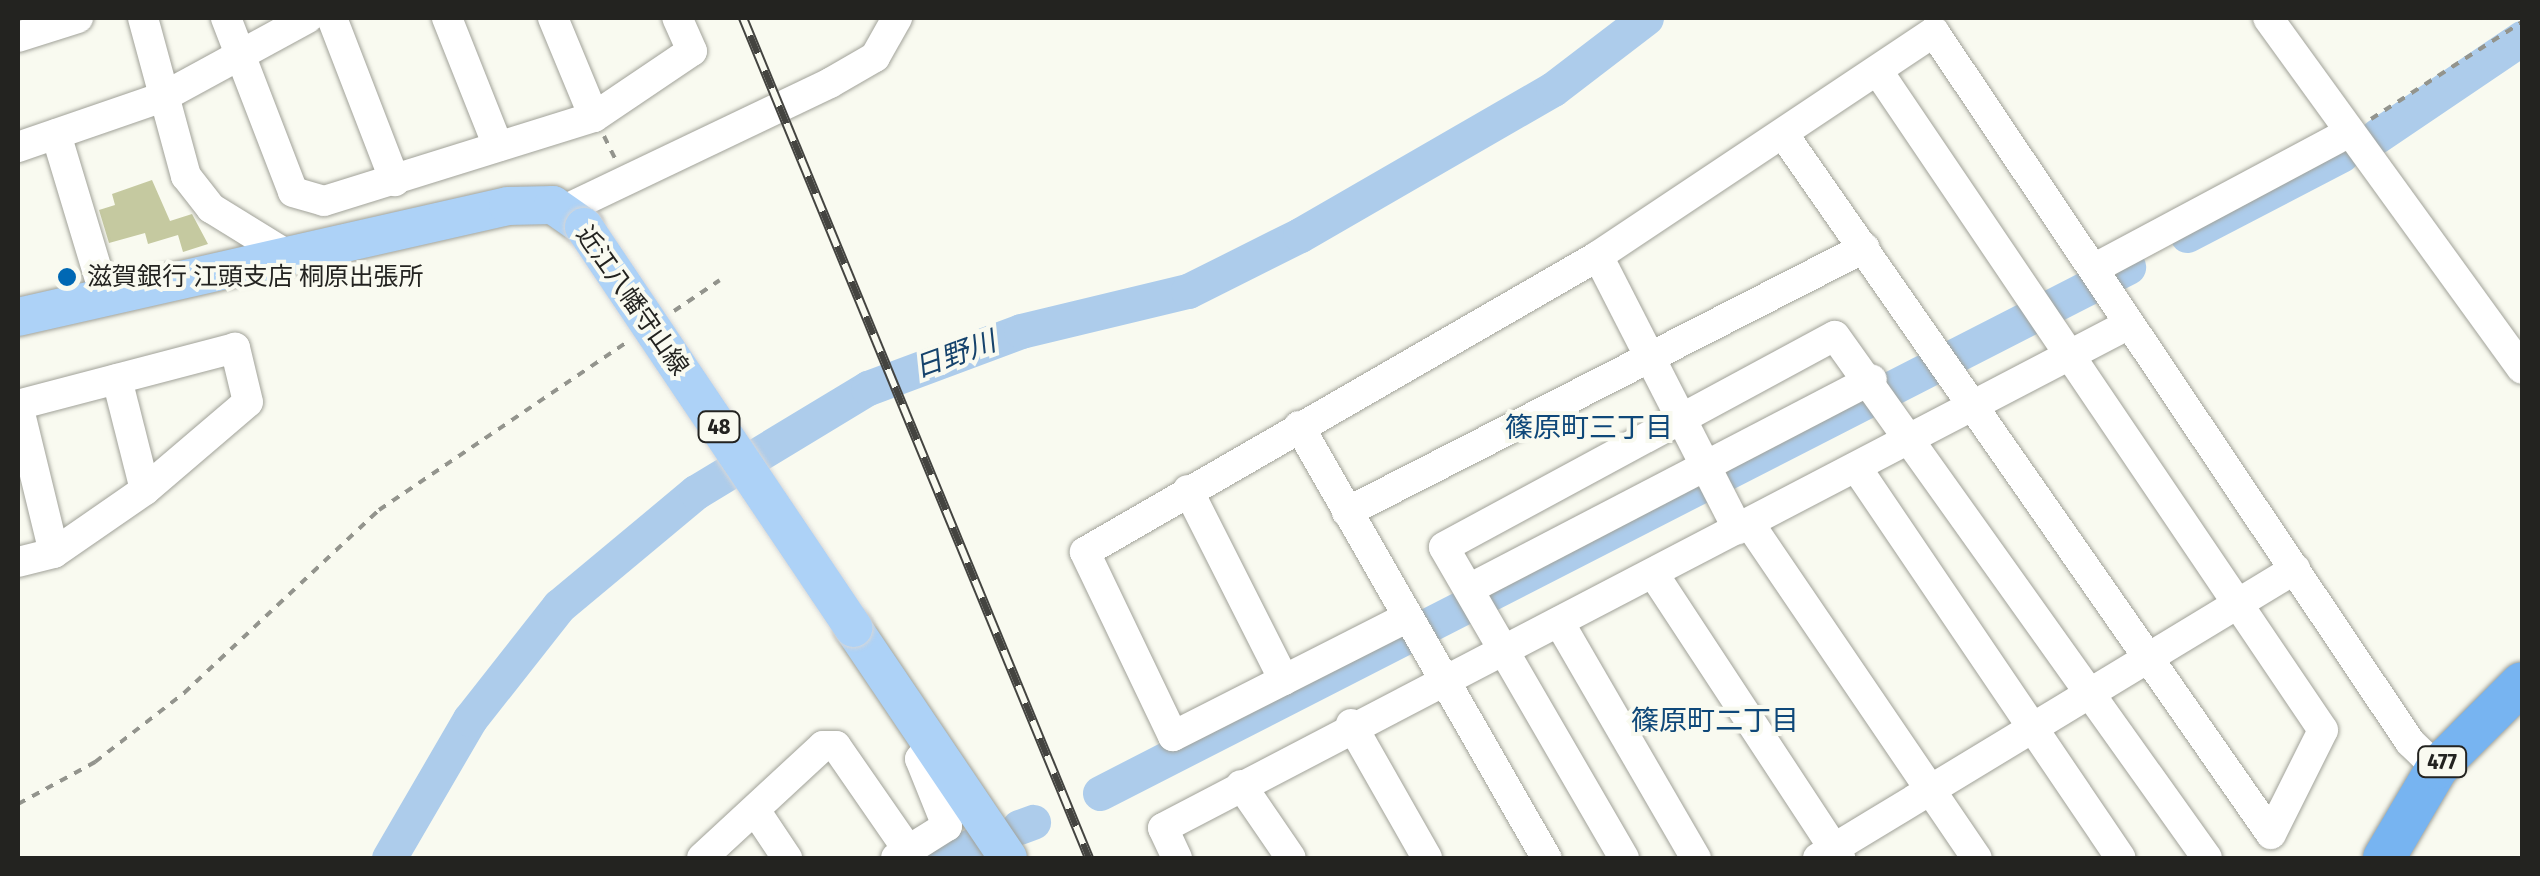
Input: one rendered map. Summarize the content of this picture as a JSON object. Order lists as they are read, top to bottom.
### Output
{
  "streets": {
    "highway": ["477"],
    "main road": ["近江八幡守山線", "48"]
  },
  "districts": ["篠原町三丁目", "篠原町二丁目"],
  "water": ["日野川"],
  "places": ["滋賀銀行 江頭支店 桐原出張所"]
}
